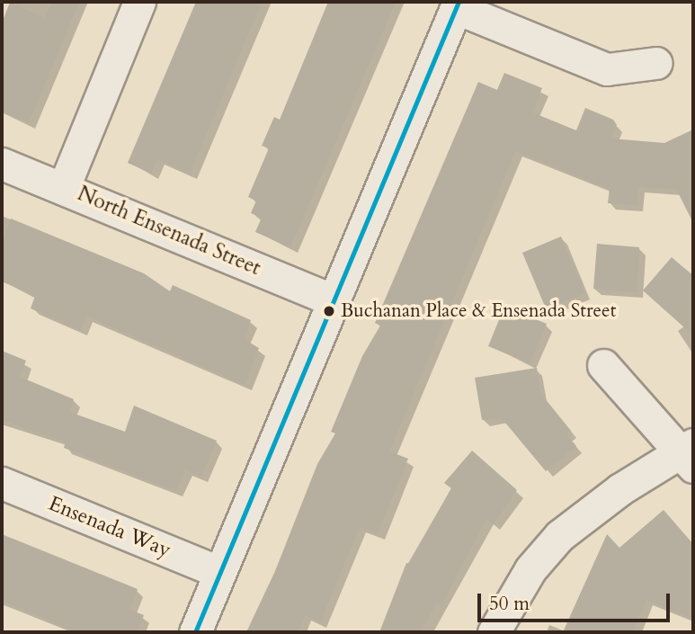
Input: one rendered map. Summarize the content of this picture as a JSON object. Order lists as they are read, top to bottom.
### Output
{
  "streets": {
    "street": ["North Ensenada Street", "Ensenada Way"]
  },
  "places": ["Buchanan Place & Ensenada Street"],
  "scale_bar": "50 m"
}
